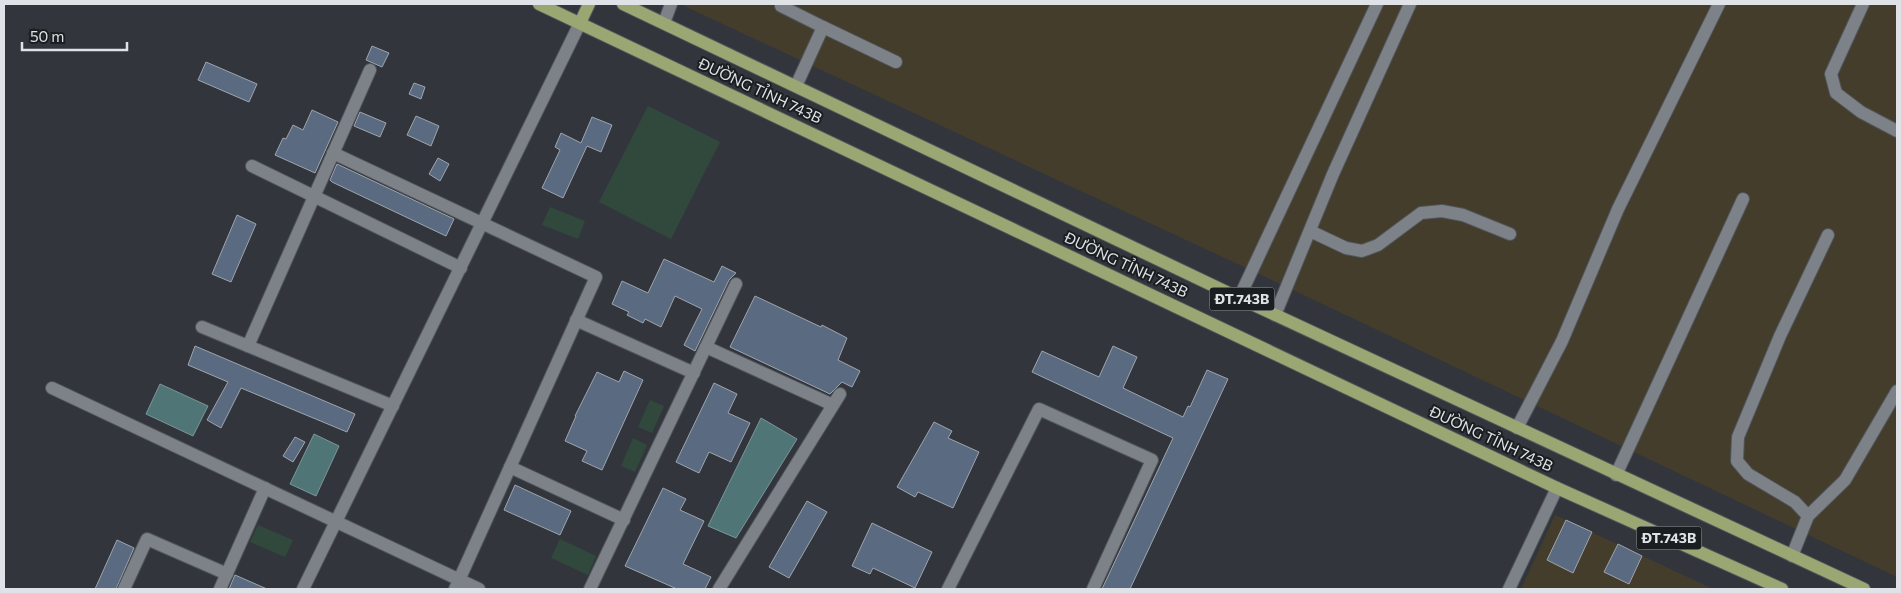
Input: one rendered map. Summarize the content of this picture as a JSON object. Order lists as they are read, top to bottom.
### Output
{
  "streets": {
    "main road": ["ĐƯỜNG TỈNH 743B", "ĐT.743B"]
  },
  "scale_bar": "50 m"
}
